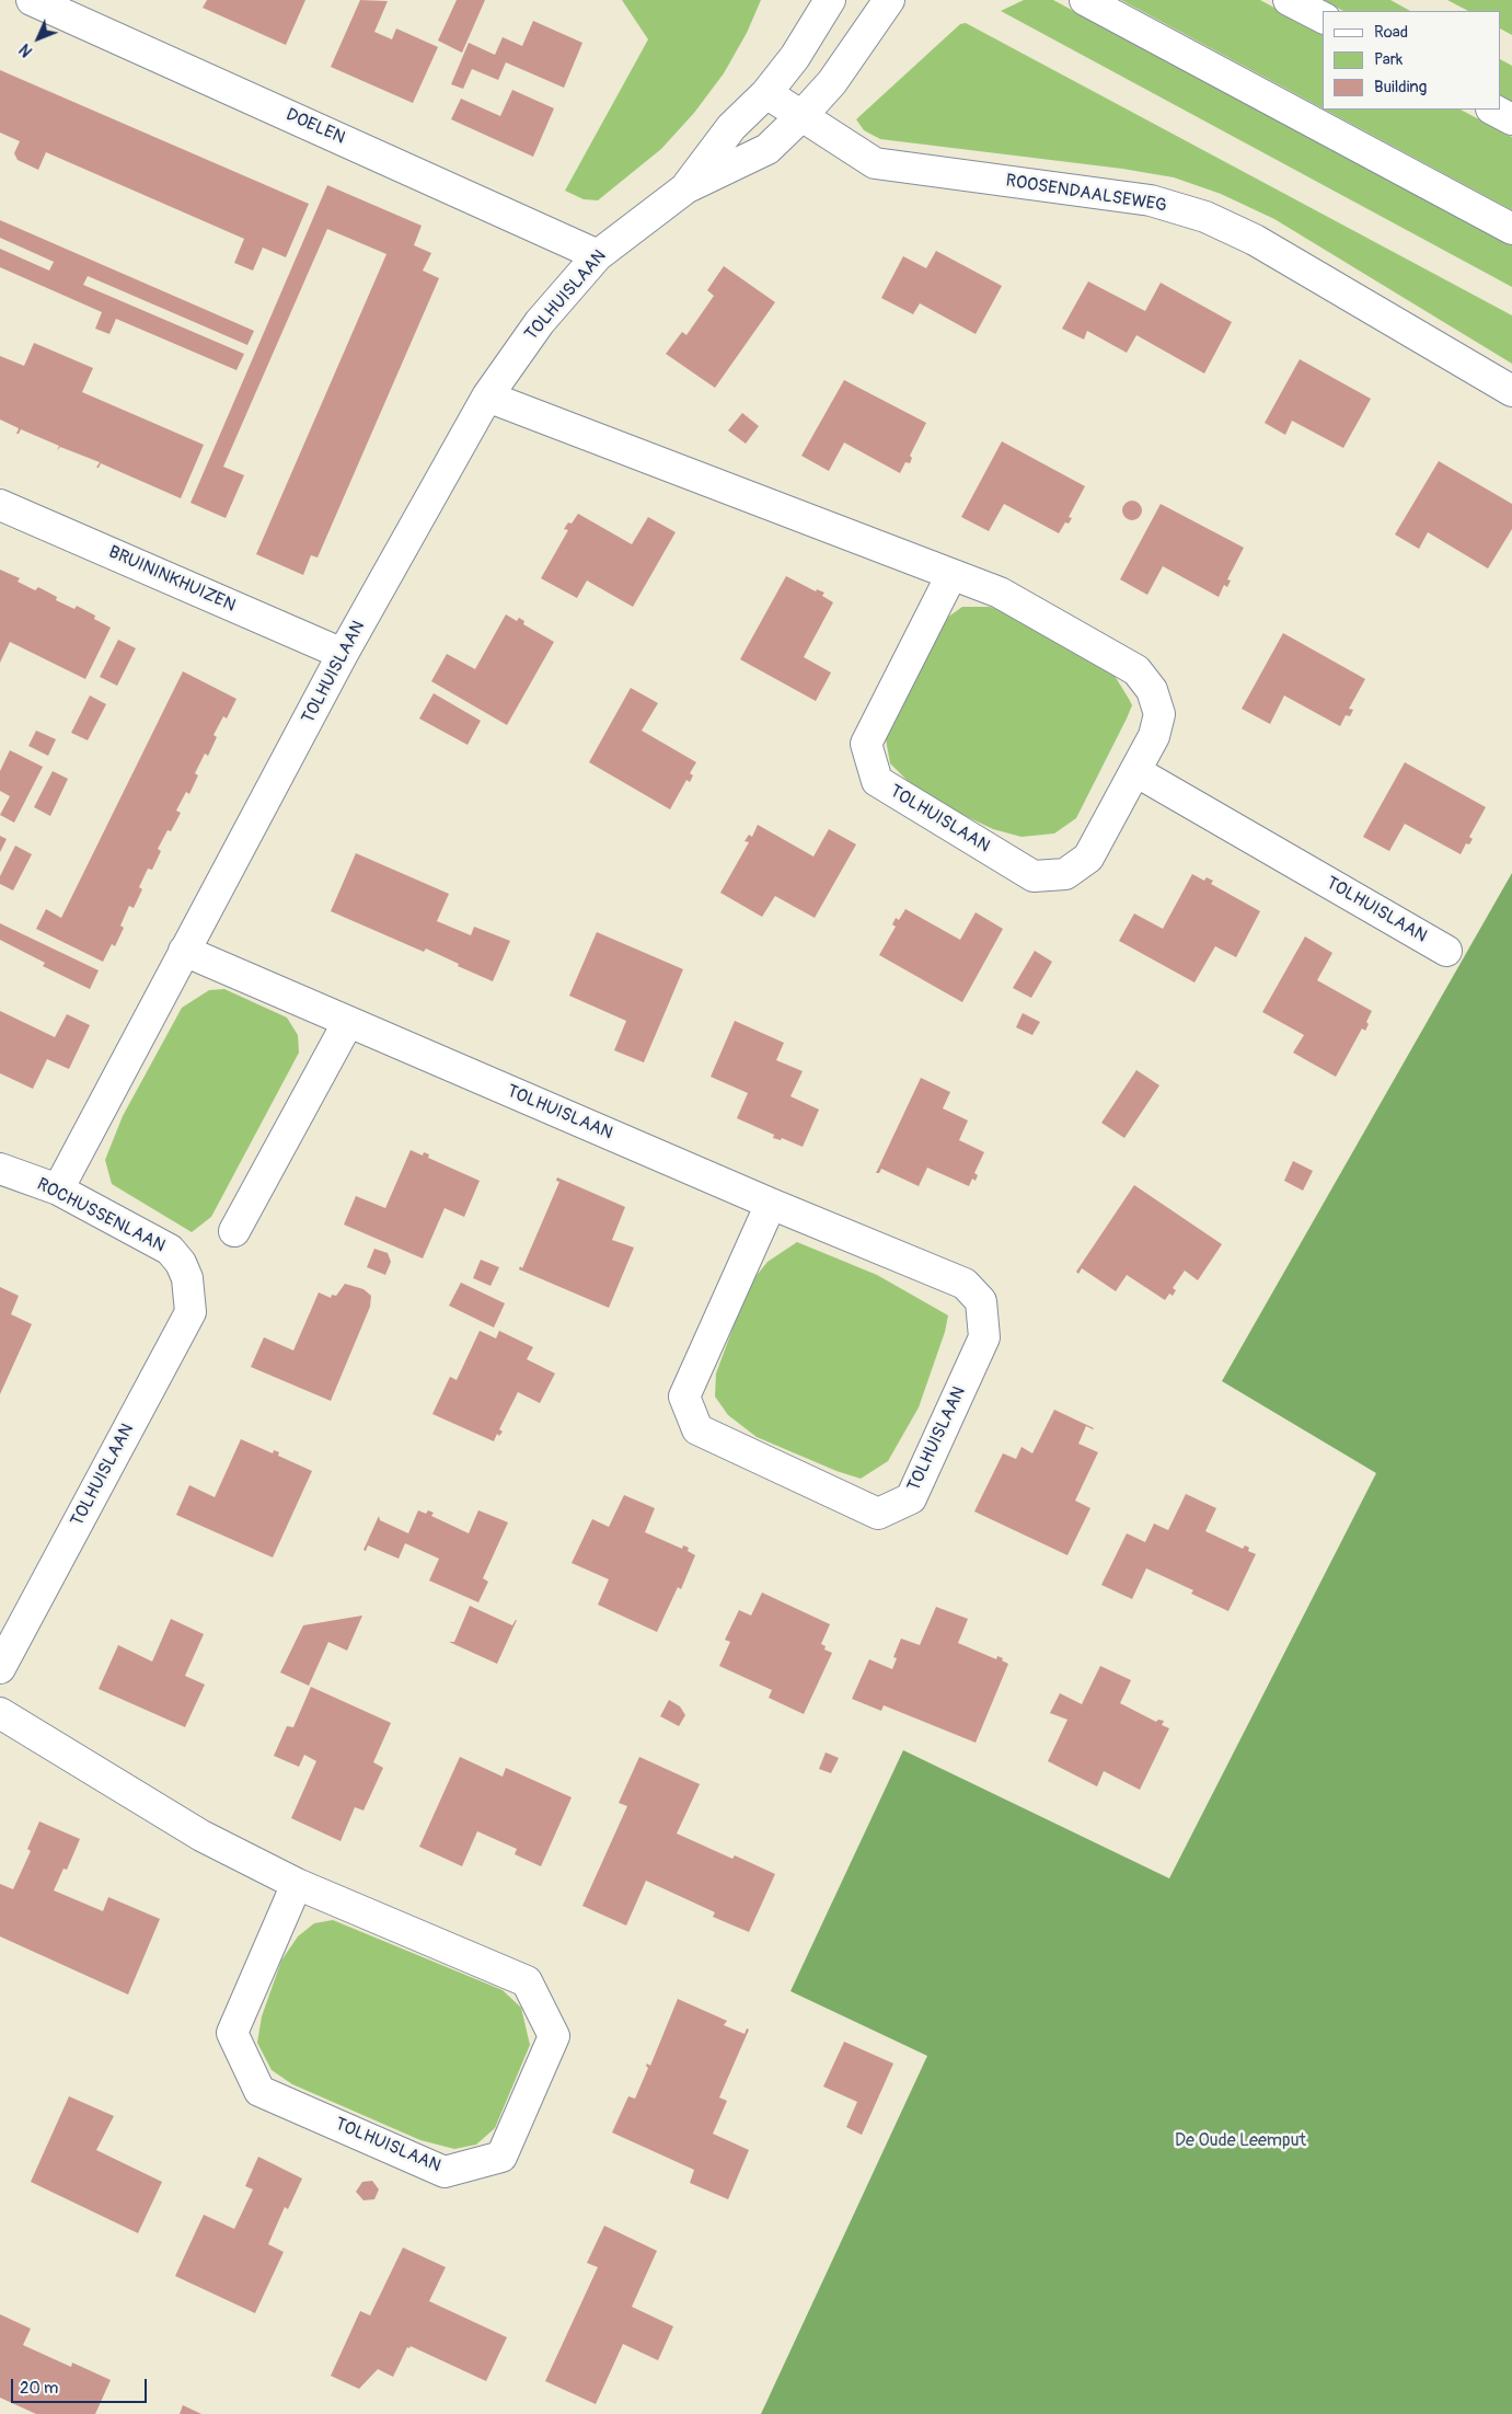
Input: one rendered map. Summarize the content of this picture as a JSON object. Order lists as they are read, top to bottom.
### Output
{
  "streets": {
    "street": [
      "DOELEN",
      "ROOSENDAALSEWEG",
      "TOLHUISLAAN",
      "BRUININKHUIZEN",
      "ROCHUSSENLAAN"
    ]
  },
  "crossings": [
    ["DOELEN", "TOLHUISLAAN"],
    ["ROOSENDAALSEWEG", "TOLHUISLAAN"],
    ["TOLHUISLAAN", "BRUININKHUIZEN"],
    ["TOLHUISLAAN", "ROCHUSSENLAAN"]
  ],
  "parks": ["De Oude Leemput"],
  "legend": ["Road", "Park", "Building"],
  "scale_bar": "20 m",
  "north": "bottom left"
}
